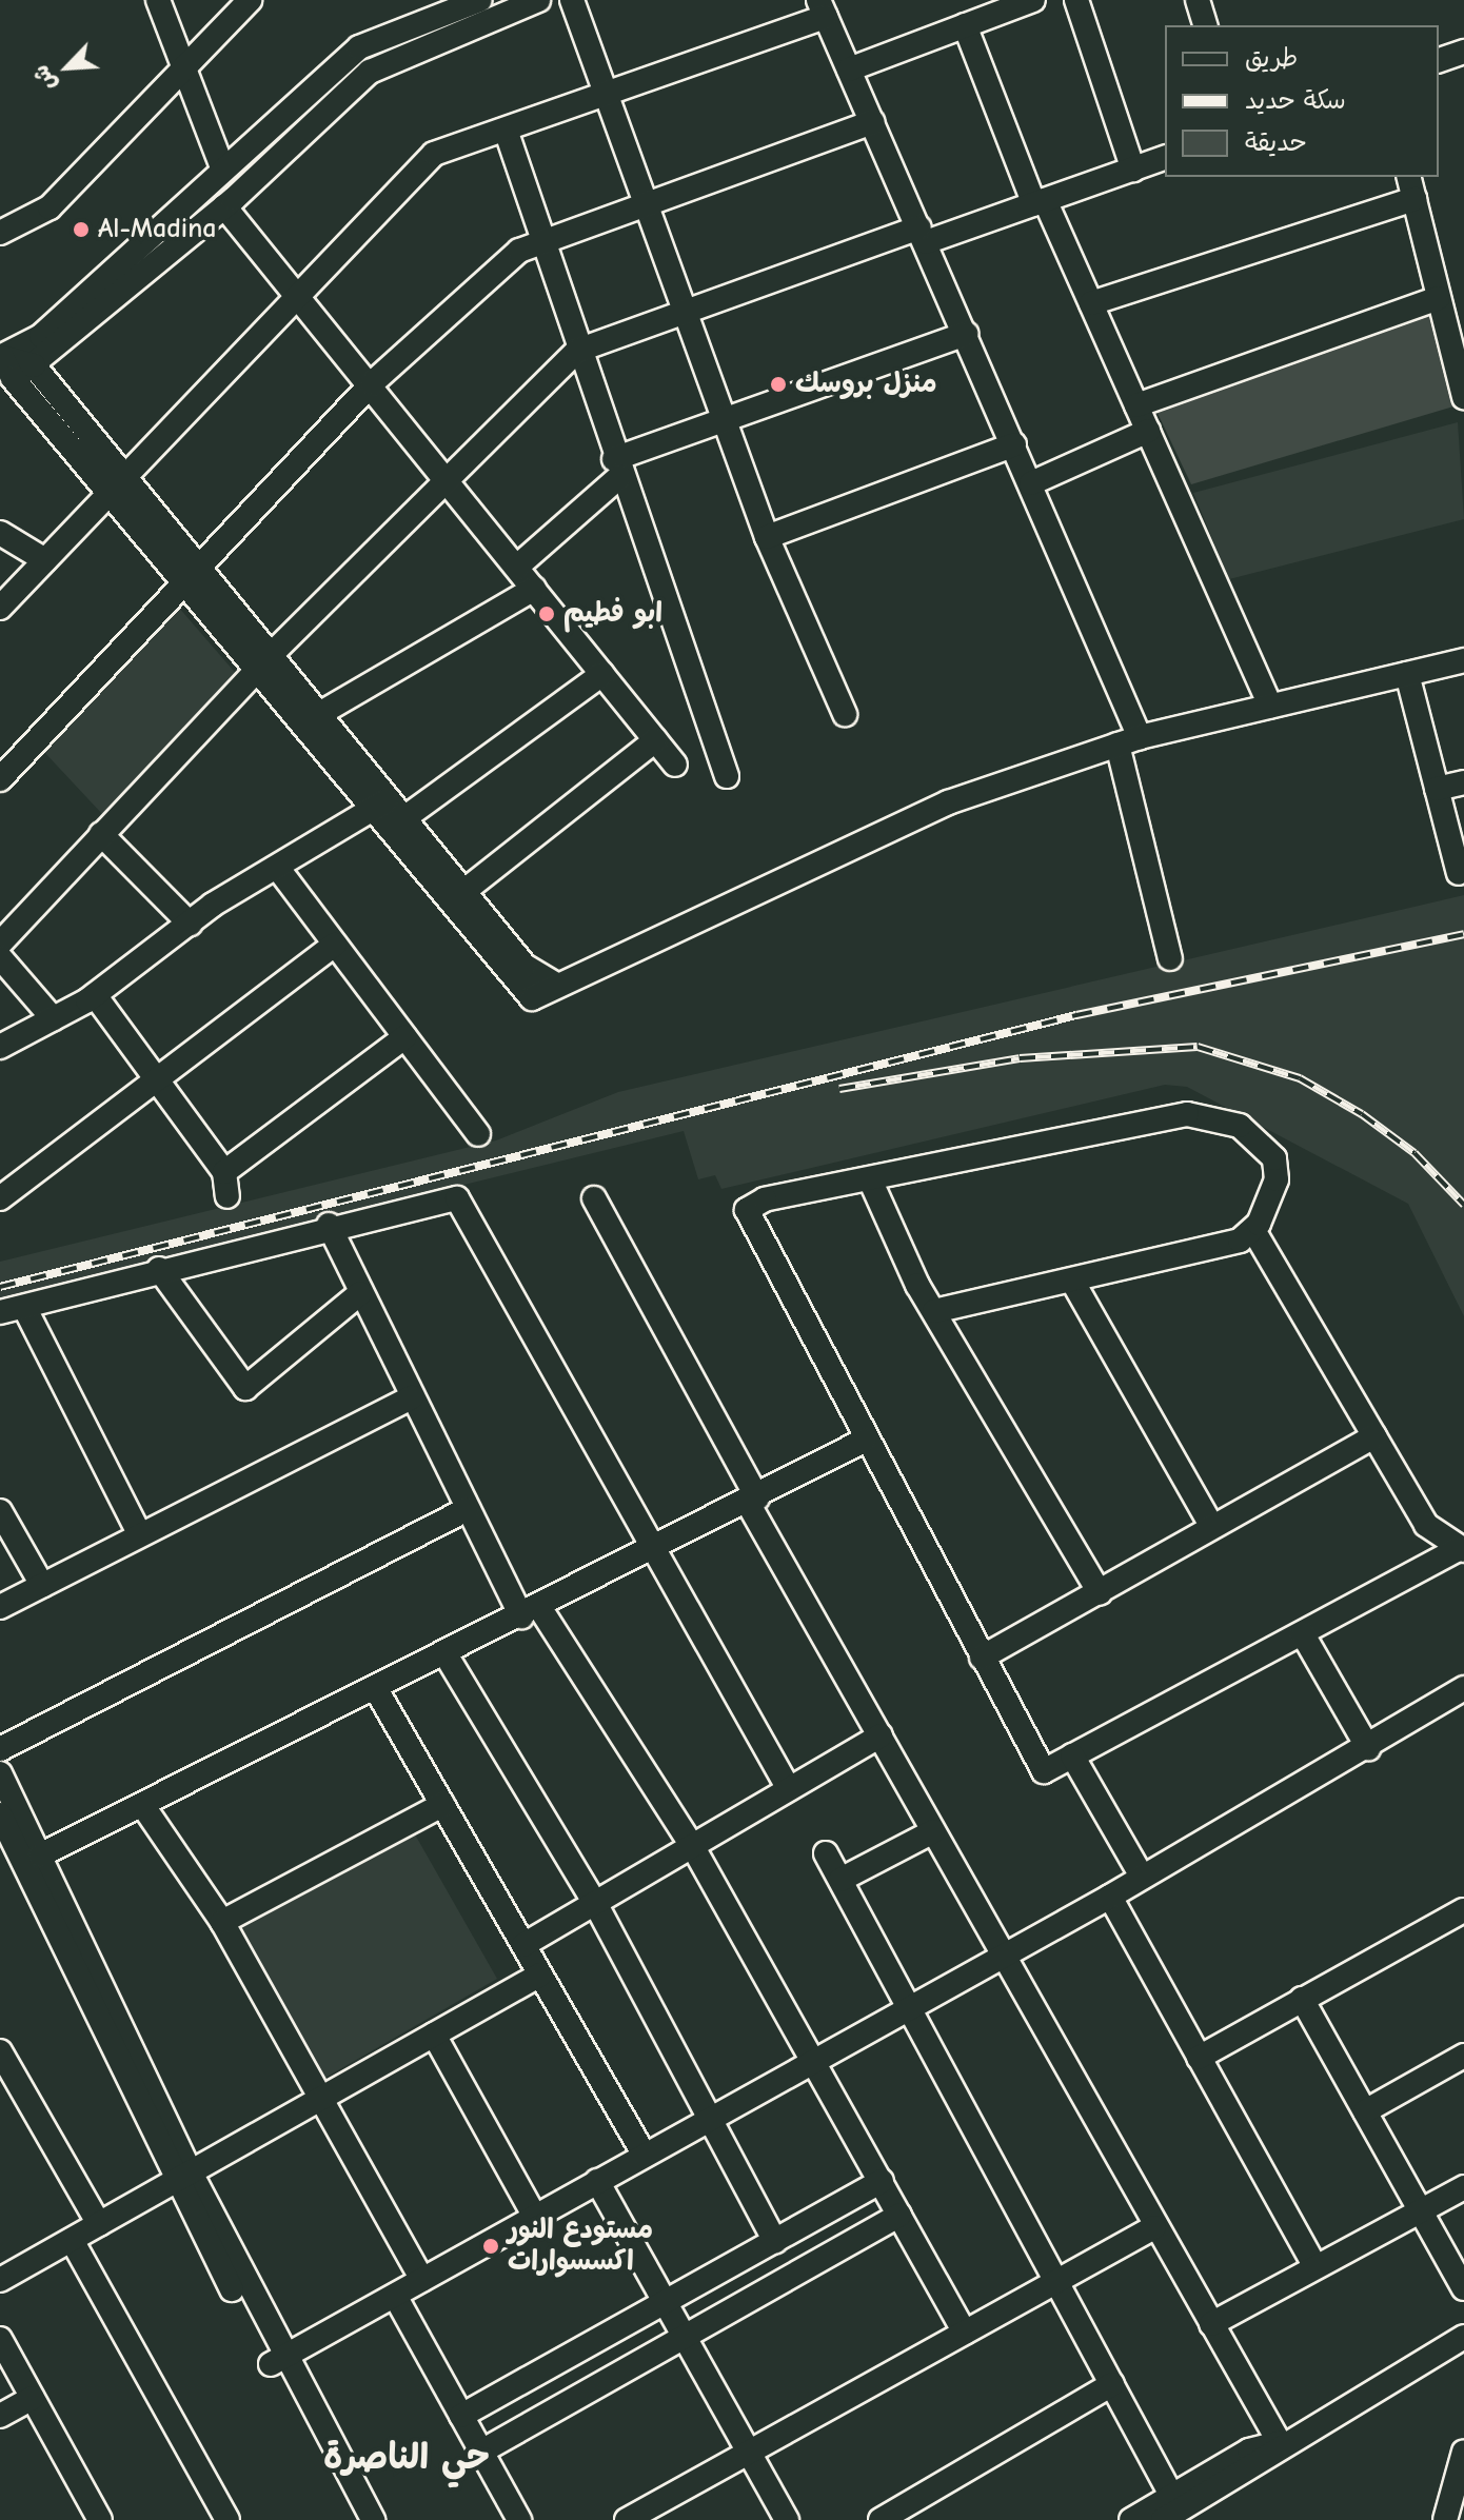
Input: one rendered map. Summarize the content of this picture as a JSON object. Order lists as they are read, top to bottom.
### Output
{
  "districts": ["حي الناصرة"],
  "places": [
    "Al-Madina",
    "منزل بروسك",
    "ابو فطيم",
    "مستودع النور اكسسوارات"
  ],
  "legend": ["طريق", "سكة حديد", "حديقة"],
  "north": "bottom left"
}
